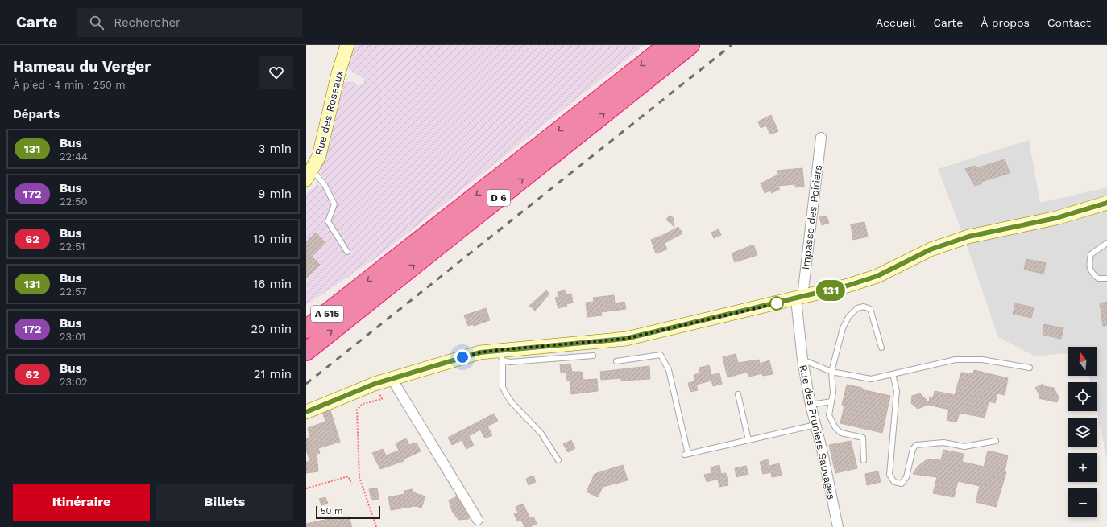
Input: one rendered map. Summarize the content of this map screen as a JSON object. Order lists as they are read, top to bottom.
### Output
{
  "streets": {
    "highway": ["D 6"],
    "street": ["Rue des Roseaux", "Impasse des Poiriers", "Rue des Pruniers Sauvages"]
  },
  "crossings": [
    ["Impasse des Poiriers", "Rue des Pruniers Sauvages"]
  ],
  "lines": ["bus line 131"],
  "scale_bar": "50 m",
  "north": "top",
  "page": {
    "header": "Carte",
    "search": "Rechercher",
    "nav": [
      "Accueil",
      "Carte",
      "À propos",
      "Contact"
    ],
    "heading": [
      ["Hameau du Verger", "À pied · 4 min · 250 m"],
      "Départs"
    ],
    "on_map": "131",
    "list": [
      {
        "mark": "131",
        "name": "Bus",
        "note": "22:44",
        "value": "3 min"
      },
      {
        "mark": "172",
        "name": "Bus",
        "note": "22:50",
        "value": "9 min"
      },
      {
        "mark": "62",
        "name": "Bus",
        "note": "22:51",
        "value": "10 min"
      },
      {
        "mark": "131",
        "name": "Bus",
        "note": "22:57",
        "value": "16 min"
      },
      {
        "mark": "172",
        "name": "Bus",
        "note": "23:01",
        "value": "20 min"
      },
      {
        "mark": "62",
        "name": "Bus",
        "note": "23:02",
        "value": "21 min"
      }
    ],
    "map_buttons": ["+", "−"],
    "buttons": ["Itinéraire", "Billets"],
    "scale": "50 m"
  }
}
